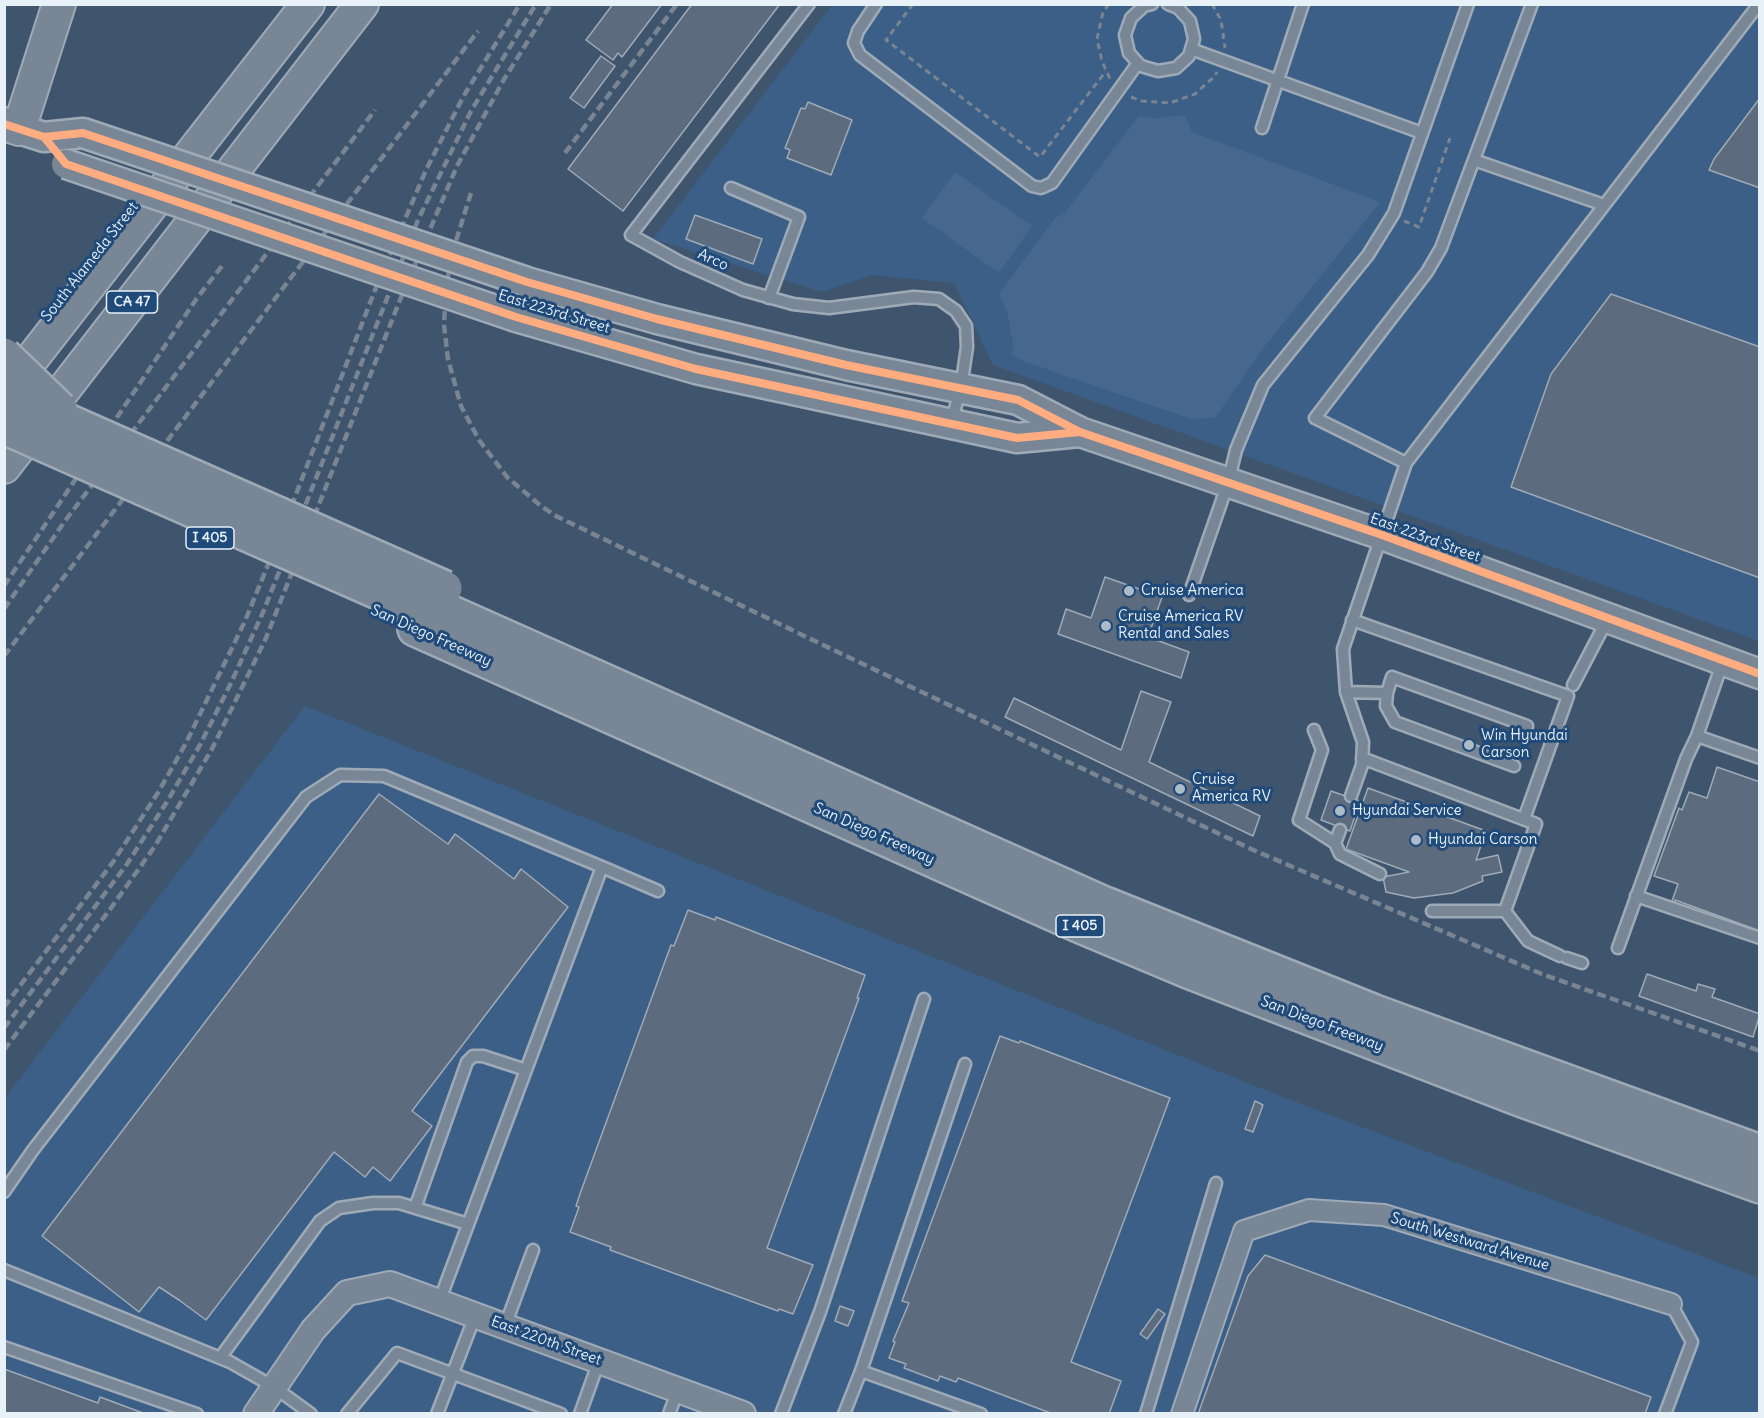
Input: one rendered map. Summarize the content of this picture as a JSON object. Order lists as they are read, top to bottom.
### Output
{
  "streets": {
    "highway": ["I 405", "San Diego Freeway"],
    "main road": ["South Alameda Street", "CA 47", "East 223rd Street"],
    "street": ["South Westward Avenue", "East 220th Street"],
    "lane": ["Arco"]
  },
  "crossings": [
    ["Arco", "East 223rd Street"],
    ["South Alameda Street", "San Diego Freeway"]
  ],
  "places": [
    "Cruise America",
    "Cruise America RV Rental and Sales",
    "Win Hyundai Carson",
    "Cruise America RV",
    "Hyundai Service",
    "Hyundai Carson"
  ]
}
